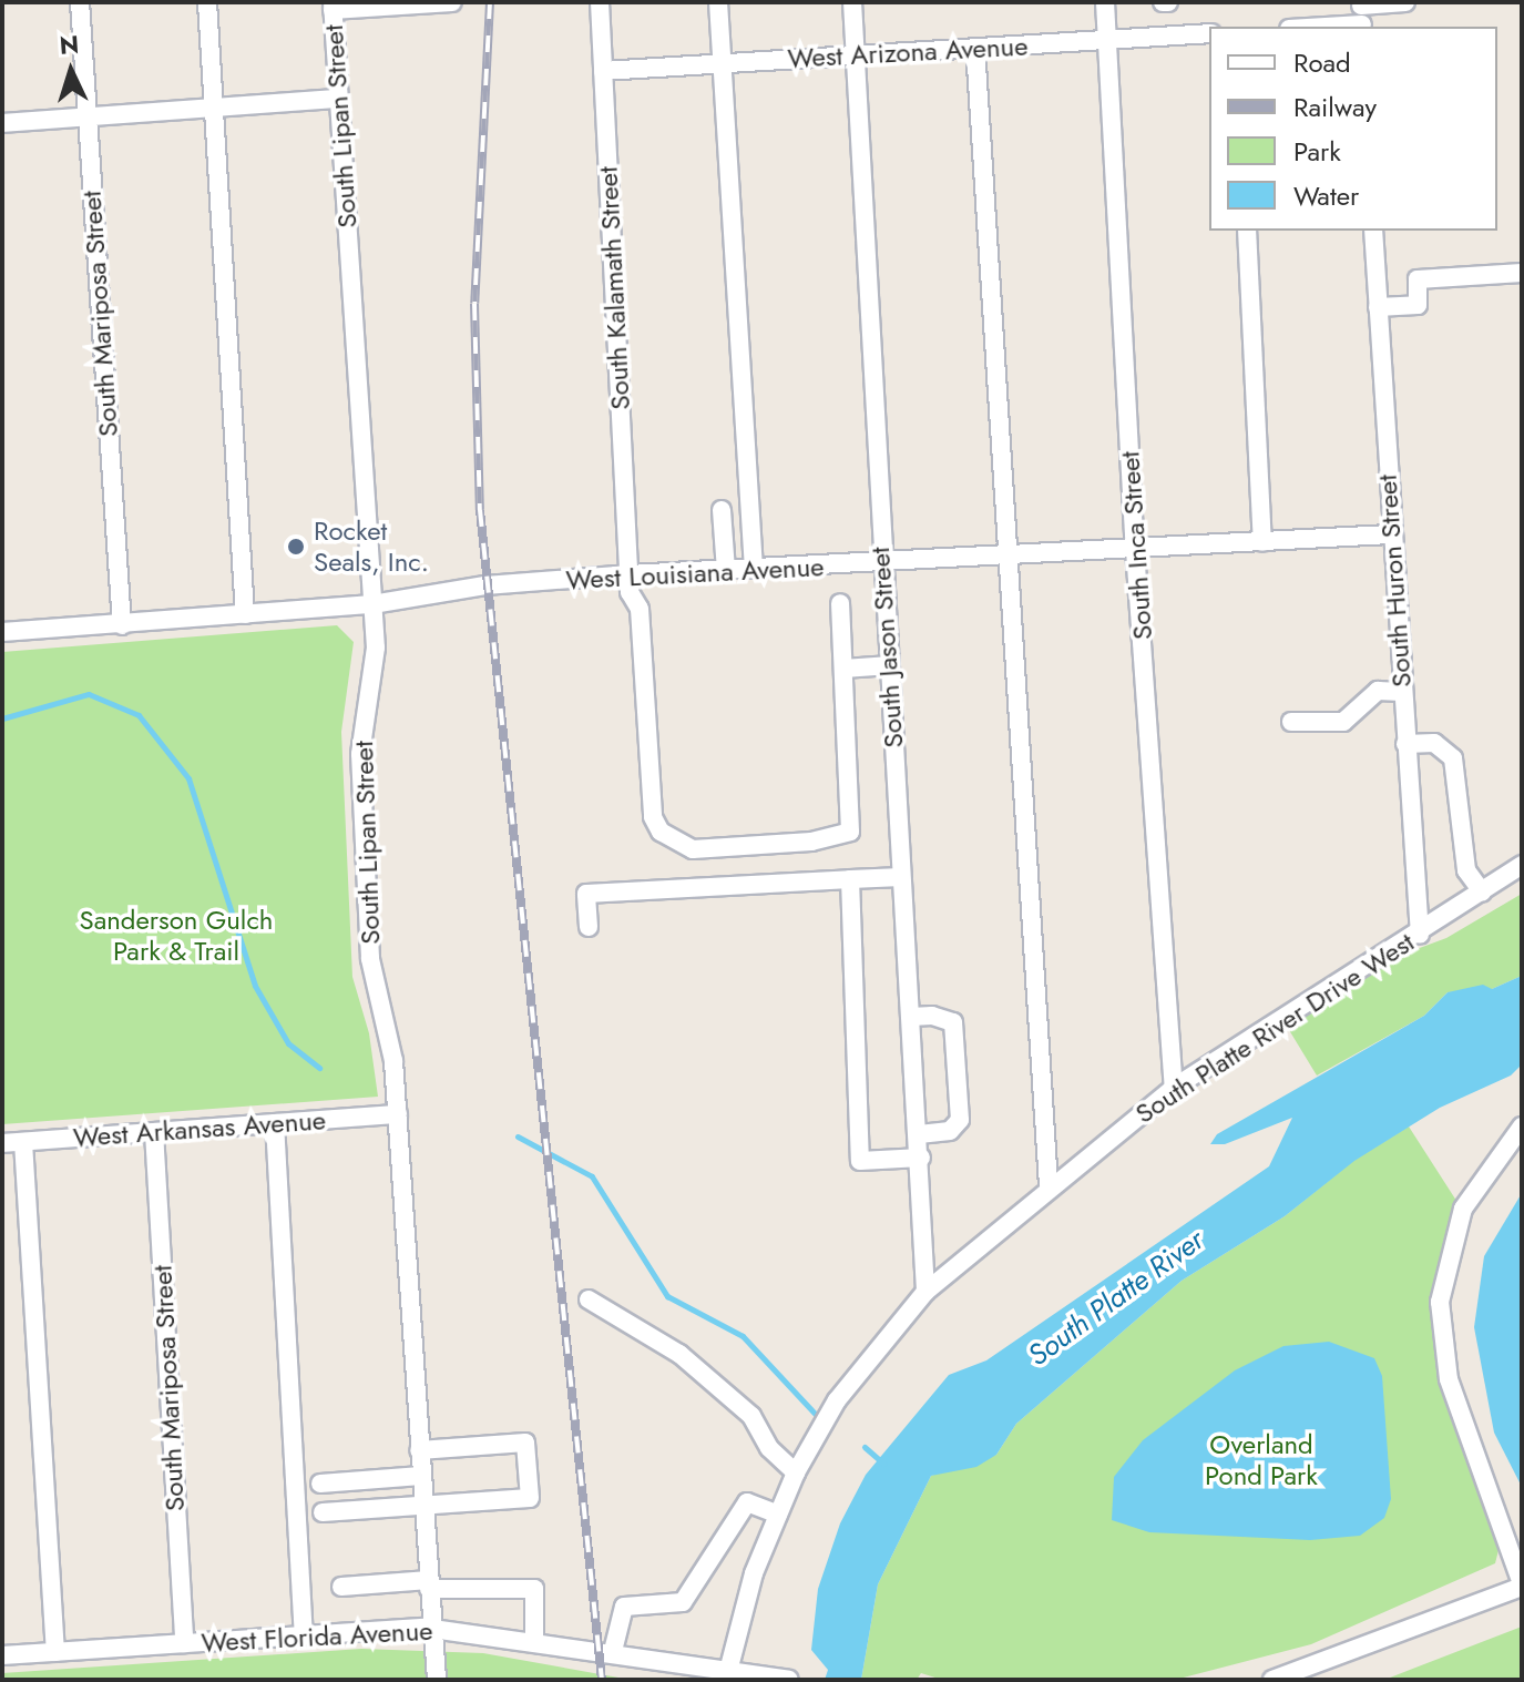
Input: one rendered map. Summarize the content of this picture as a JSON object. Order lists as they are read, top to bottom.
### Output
{
  "streets": {
    "street": [
      "West Arizona Avenue",
      "South Lipan Street",
      "South Kalamath Street",
      "South Mariposa Street",
      "South Inca Street",
      "West Louisiana Avenue",
      "South Huron Street",
      "South Jason Street",
      "South Platte River Drive West",
      "West Arkansas Avenue",
      "West Florida Avenue"
    ]
  },
  "crossings": [
    ["West Arizona Avenue", "South Kalamath Street"],
    ["West Arizona Avenue", "South Inca Street"],
    ["West Arizona Avenue", "South Jason Street"],
    ["South Lipan Street", "West Louisiana Avenue"],
    ["South Lipan Street", "West Arkansas Avenue"],
    ["South Lipan Street", "West Florida Avenue"],
    ["South Kalamath Street", "West Louisiana Avenue"],
    ["South Mariposa Street", "West Louisiana Avenue"],
    ["South Mariposa Street", "West Arkansas Avenue"],
    ["South Mariposa Street", "West Florida Avenue"],
    ["South Inca Street", "West Louisiana Avenue"],
    ["South Inca Street", "South Platte River Drive West"],
    ["West Louisiana Avenue", "South Huron Street"],
    ["West Louisiana Avenue", "South Jason Street"],
    ["South Huron Street", "South Platte River Drive West"],
    ["South Jason Street", "South Platte River Drive West"],
    ["South Platte River Drive West", "West Florida Avenue"]
  ],
  "water": ["South Platte River"],
  "parks": ["Sanderson Gulch Park & Trail", "Overland Pond Park"],
  "places": ["Rocket Seals, Inc."],
  "legend": [
    "Road",
    "Railway",
    "Park",
    "Water"
  ],
  "north": "top"
}
